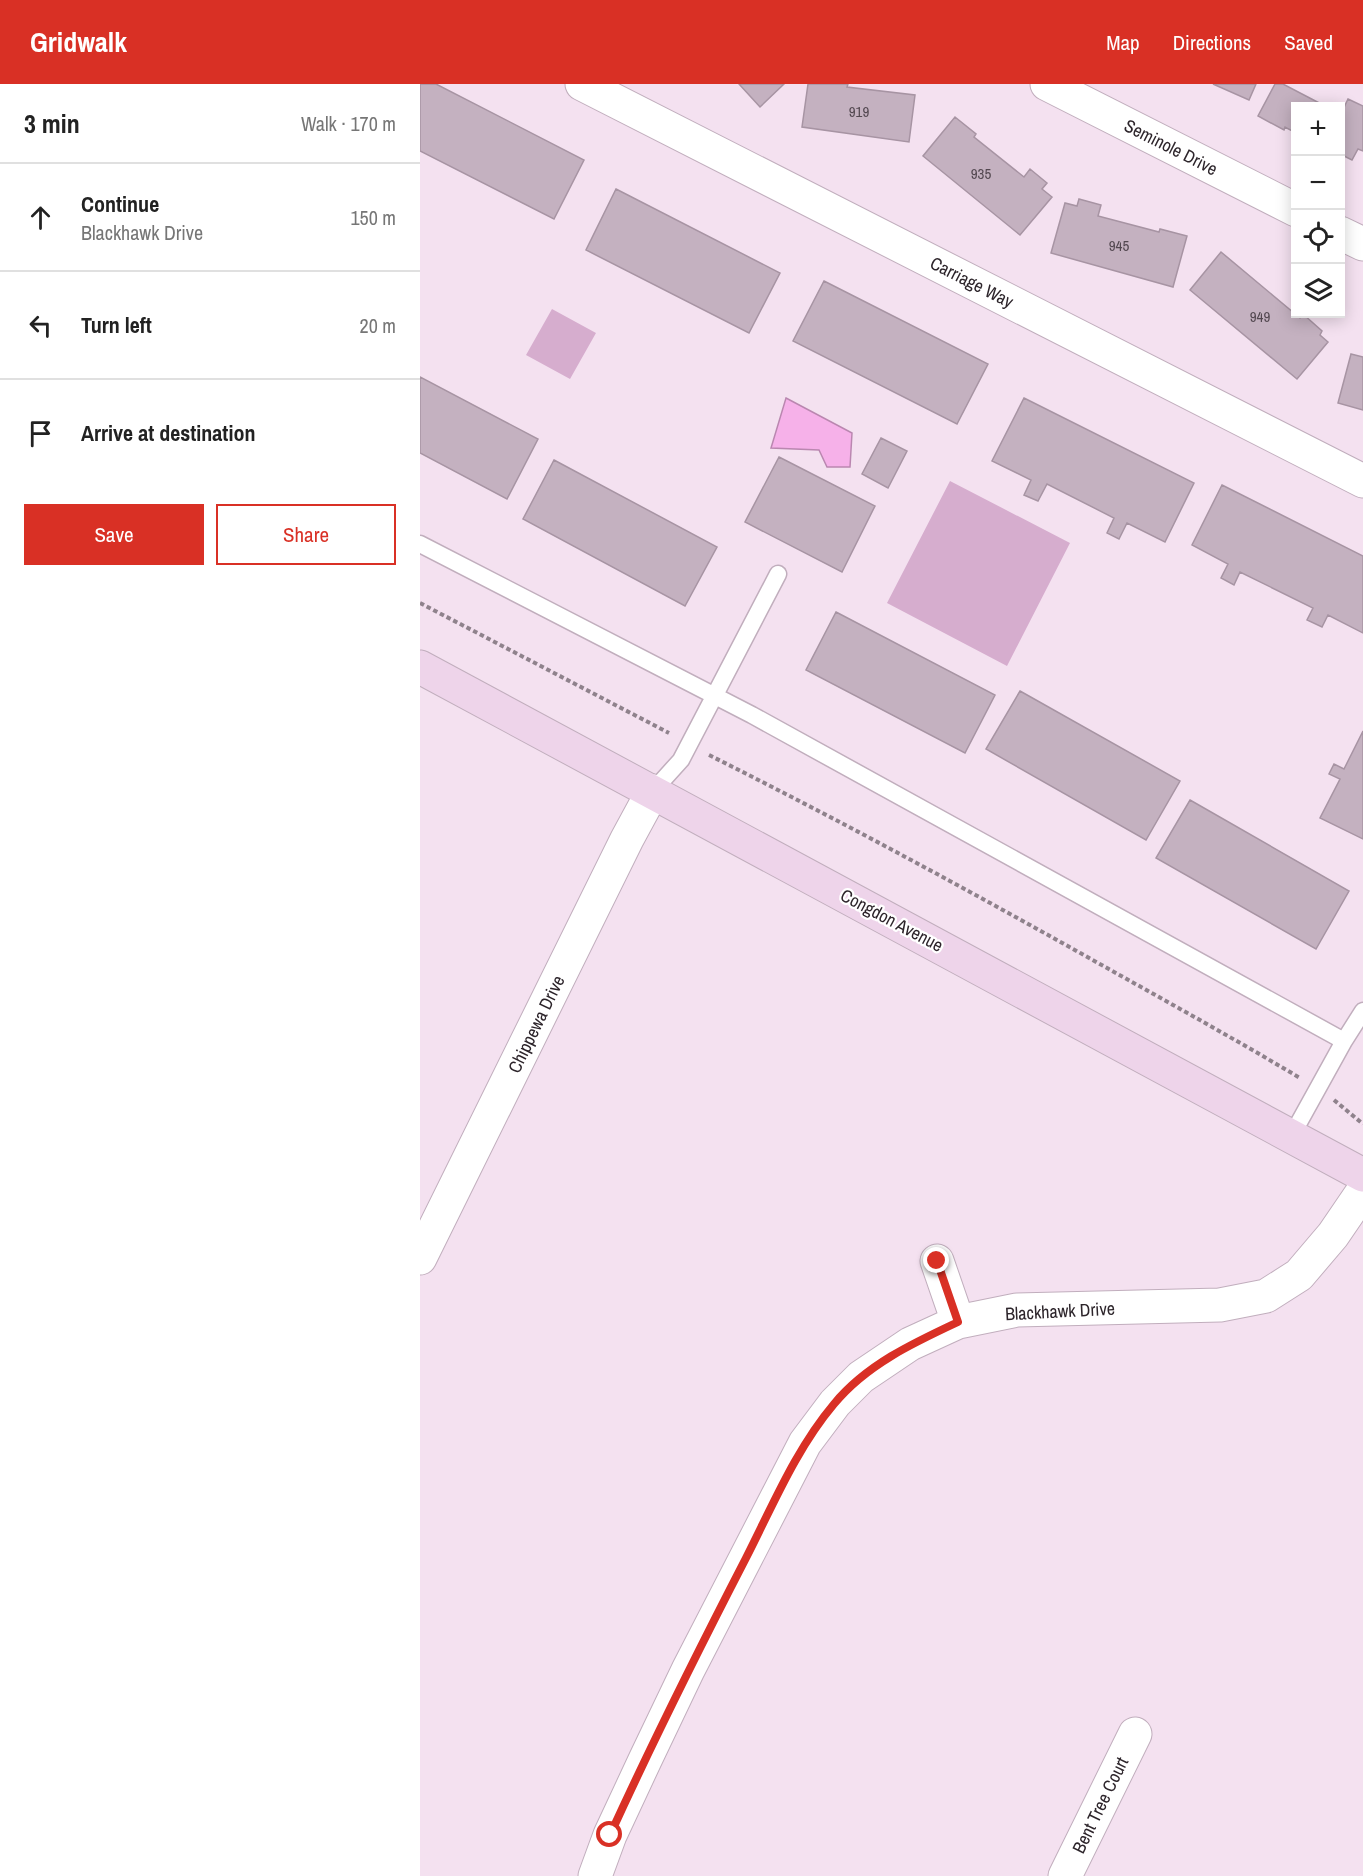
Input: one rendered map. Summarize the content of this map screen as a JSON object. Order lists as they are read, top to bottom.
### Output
{
  "streets": {
    "street": [
      "Seminole Drive",
      "Carriage Way",
      "Congdon Avenue",
      "Chippewa Drive",
      "Blackhawk Drive",
      "Bent Tree Court"
    ]
  },
  "crossings": [
    ["Congdon Avenue", "Chippewa Drive"]
  ],
  "house_numbers": [
    "919",
    "935",
    "945",
    "949"
  ],
  "page": {
    "header": "Gridwalk",
    "nav": ["Map", "Directions", "Saved"],
    "heading": ["3 min", "Walk · 170 m"],
    "map_buttons": ["+", "−"],
    "list": [
      ["Continue", "Blackhawk Drive", "150 m"],
      ["Turn left", "20 m"],
      "Arrive at destination"
    ],
    "buttons": ["Save", "Share"]
  }
}
